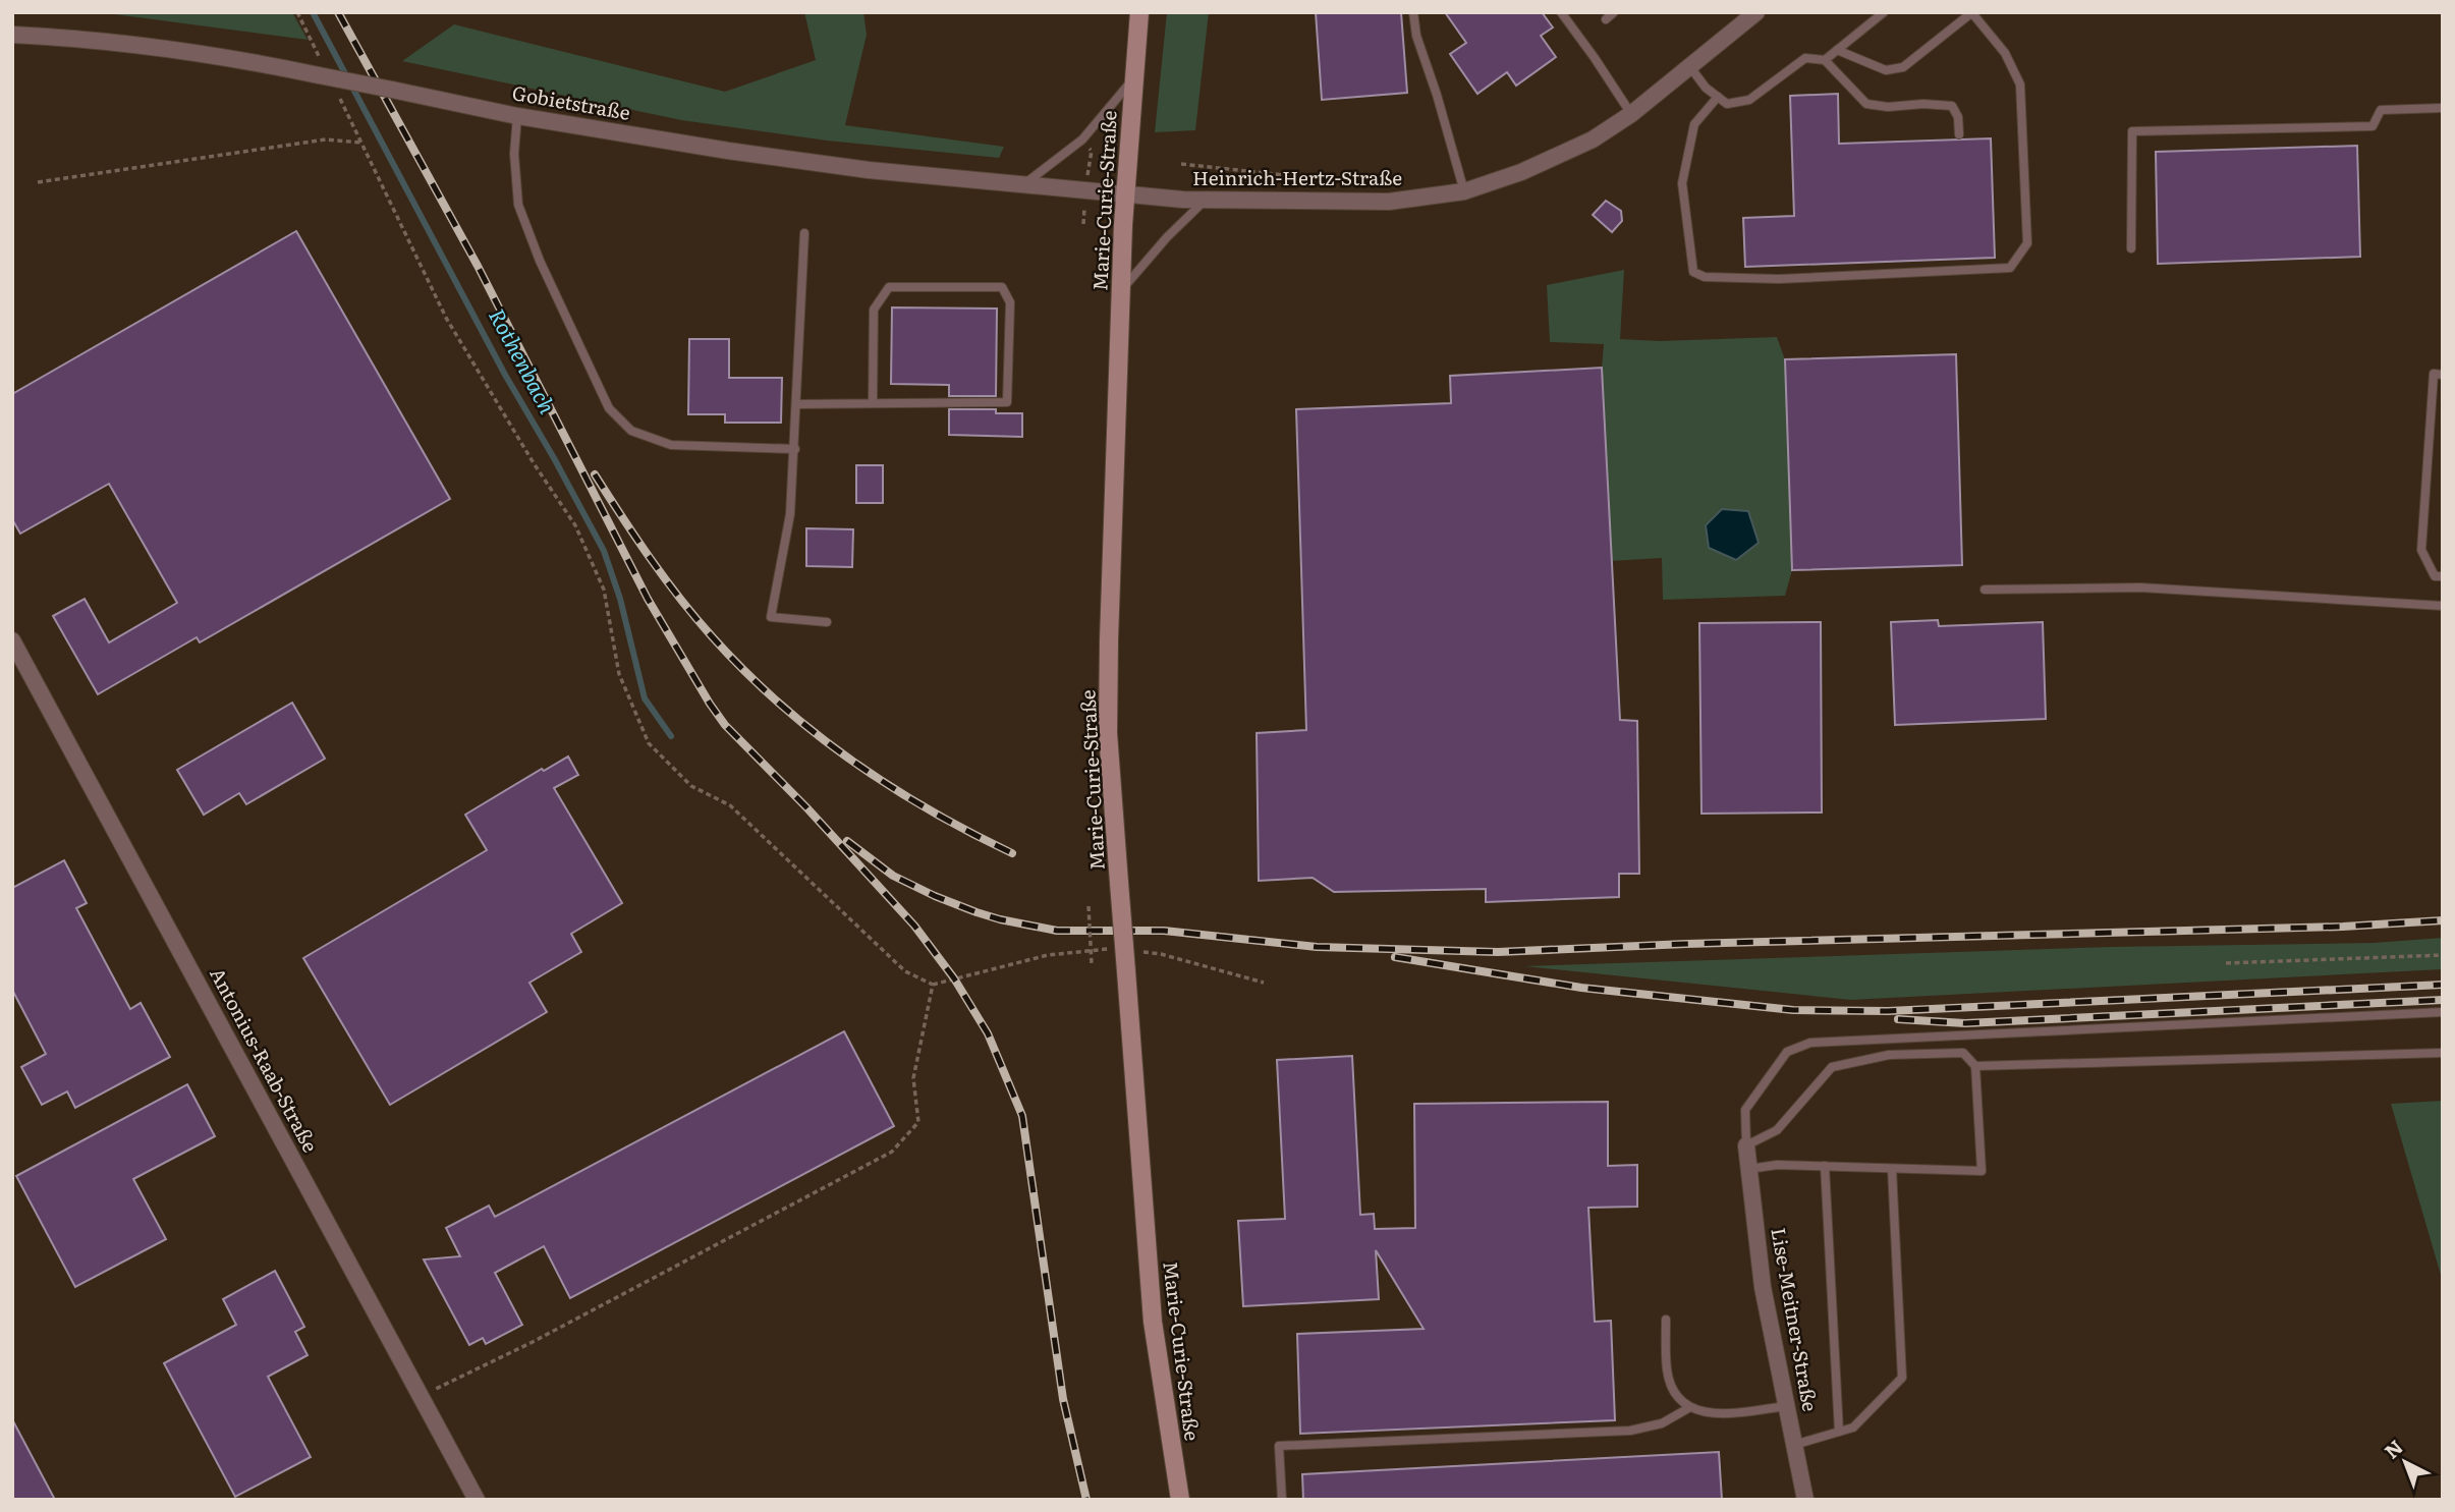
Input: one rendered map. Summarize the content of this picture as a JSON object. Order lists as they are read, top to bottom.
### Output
{
  "streets": {
    "main road": ["Marie-Curie-Straße"],
    "street": [
      "Gobietstraße",
      "Heinrich-Hertz-Straße",
      "Antonius-Raab-Straße",
      "Lise-Meitner-Straße"
    ]
  },
  "crossings": [
    ["Gobietstraße", "Heinrich-Hertz-Straße"],
    ["Gobietstraße", "Marie-Curie-Straße"],
    ["Heinrich-Hertz-Straße", "Marie-Curie-Straße"]
  ],
  "water": ["Rothenbach"],
  "north": "top left"
}
